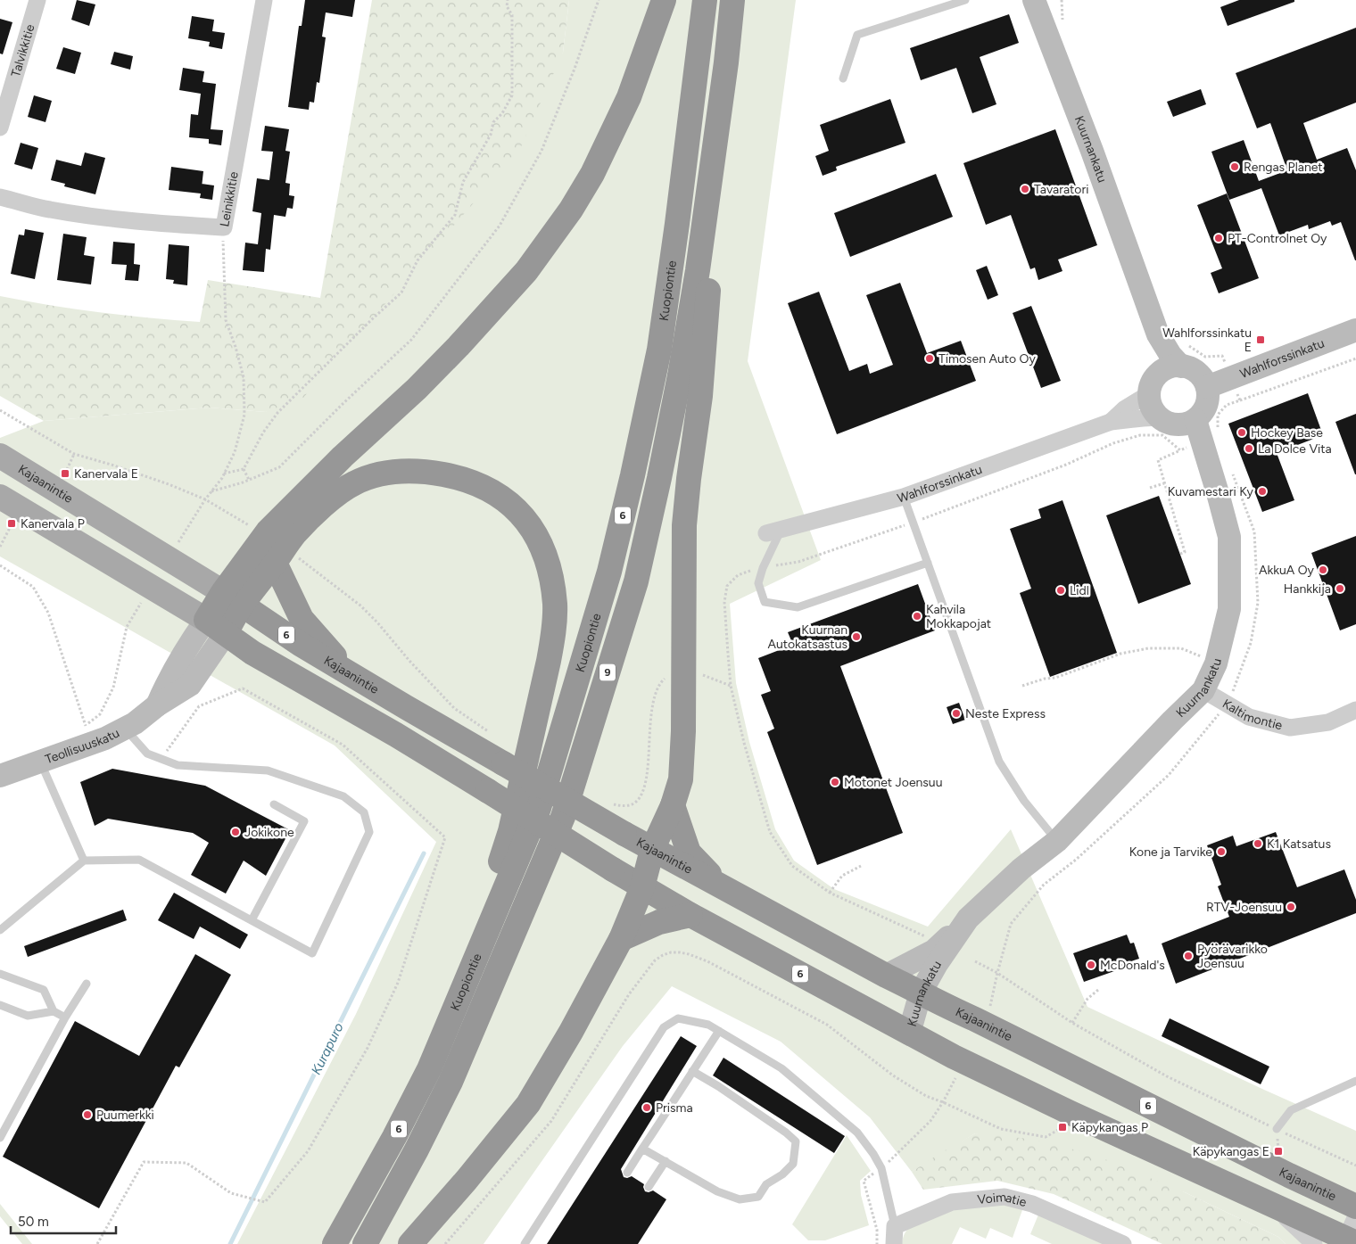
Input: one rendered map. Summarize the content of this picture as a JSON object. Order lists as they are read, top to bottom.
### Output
{
  "streets": {
    "highway": [
      "Kuopiontie",
      "Kajaanintie",
      "6",
      "9"
    ],
    "street": [
      "Talvikkitie",
      "Kuurnankatu",
      "Leinikkitie",
      "Wahlforssinkatu",
      "Kaltimontie",
      "Teollisuuskatu",
      "Voimatie"
    ]
  },
  "crossings": [
    ["Kuurnankatu", "Wahlforssinkatu"],
    ["Kuurnankatu", "Kajaanintie"],
    ["Kuurnankatu", "6"],
    ["Kuurnankatu", "Kaltimontie"],
    ["Kuopiontie", "6"],
    ["Kajaanintie", "6"],
    ["6", "Teollisuuskatu"]
  ],
  "water": ["Kurapuro"],
  "places": {
    "other": [
      "Rengas Planet",
      "Tavaratori",
      "PT-Controlnet Oy",
      "Timosen Auto Oy",
      "Hockey Base",
      "La Dolce Vita",
      "Kuvamestari Ky",
      "AkkuA Oy",
      "Hankkija",
      "Lidl",
      "Kahvila Mokkapojat",
      "Kuurnan Autokatsastus",
      "Neste Express",
      "Motonet Joensuu",
      "Jokikone",
      "K1 Katsatus",
      "Kone ja Tarvike",
      "RTV-Joensuu",
      "Pyörävarikko Joensuu",
      "McDonald's",
      "Prisma",
      "Puumerkki"
    ],
    "transit": [
      "Wahlforssinkatu E",
      "Kanervala E",
      "Kanervala P",
      "Käpykangas P",
      "Käpykangas E"
    ]
  },
  "scale_bar": "50 m"
}
